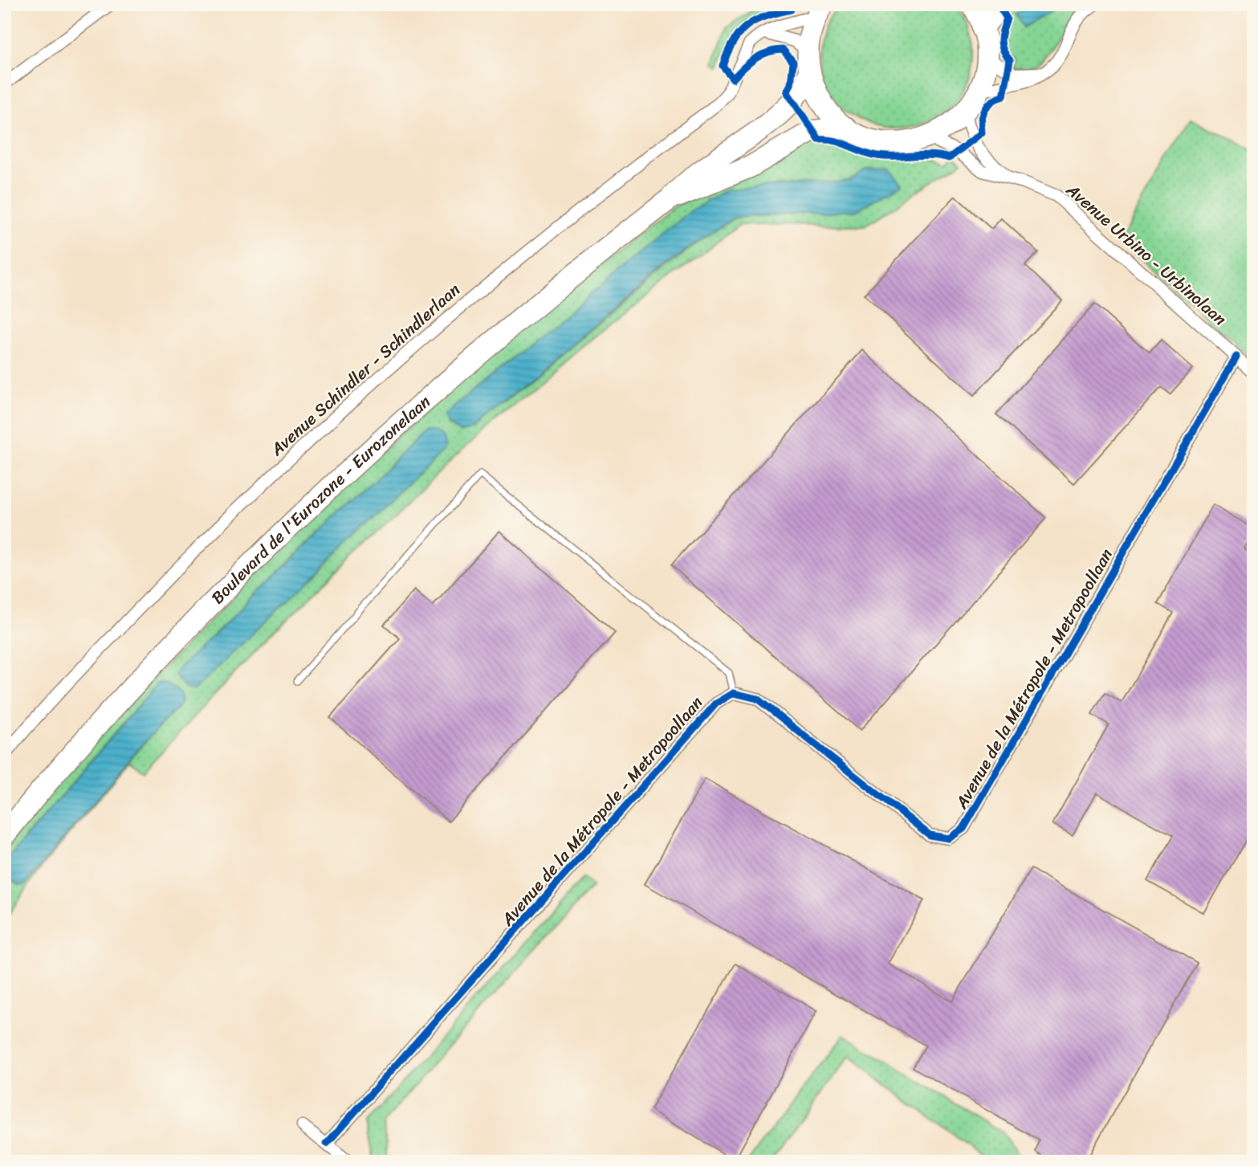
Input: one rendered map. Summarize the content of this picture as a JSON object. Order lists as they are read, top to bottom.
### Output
{
  "streets": {
    "highway": ["Boulevard de l'Eurozone - Eurozonelaan"],
    "street": ["Avenue Urbino - Urbinolaan", "Avenue Schindler - Schindlerlaan", "Avenue de la Métropole - Metropoollaan"]
  },
  "crossings": [
    ["Avenue Urbino - Urbinolaan", "Avenue de la Métropole - Metropoollaan"]
  ]
}
